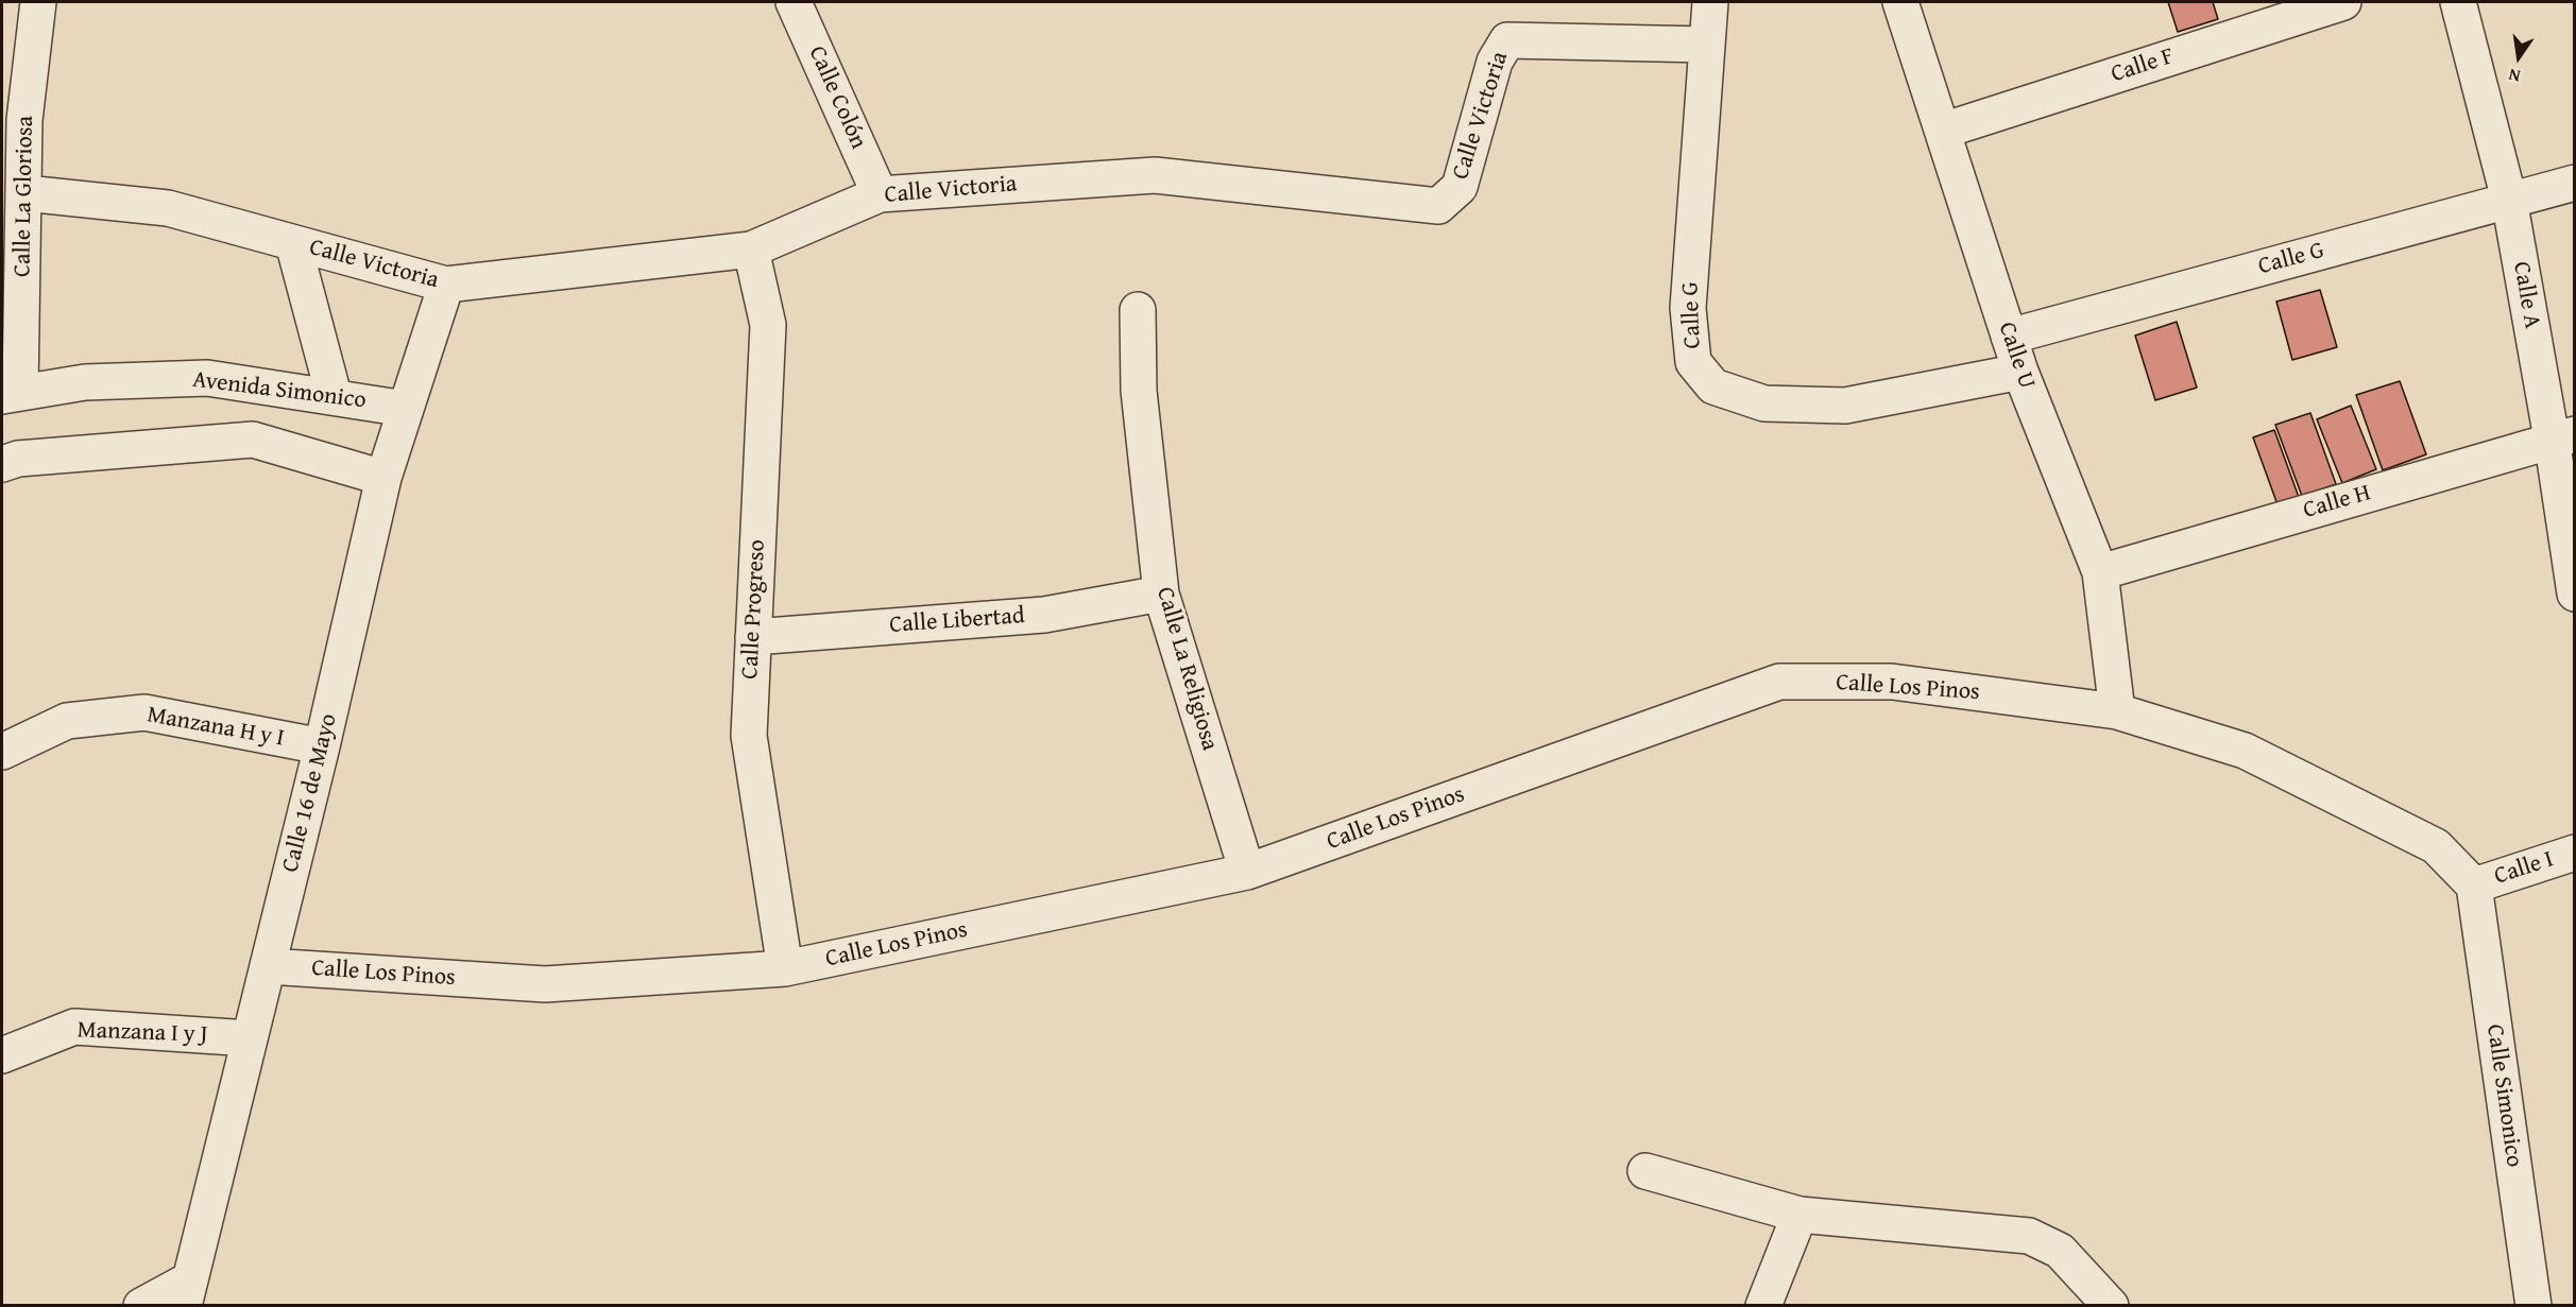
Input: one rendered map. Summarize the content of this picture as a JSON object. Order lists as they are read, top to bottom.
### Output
{
  "streets": {
    "street": [
      "Calle F",
      "Calle Colón",
      "Calle Victoria",
      "Calle La Gloriosa",
      "Calle G",
      "Calle A",
      "Calle U",
      "Avenida Simonico",
      "Calle H",
      "Calle Progreso",
      "Calle Libertad",
      "Calle La Religiosa",
      "Calle Los Pinos",
      "Manzana H y I",
      "Calle 16 de Mayo",
      "Calle I",
      "Manzana I y J",
      "Calle Simonico"
    ]
  },
  "crossings": [
    ["Calle F", "Calle U"],
    ["Calle Colón", "Calle Victoria"],
    ["Calle Victoria", "Calle La Gloriosa"],
    ["Calle Victoria", "Calle G"],
    ["Calle Victoria", "Calle Progreso"],
    ["Calle Victoria", "Calle 16 de Mayo"],
    ["Calle La Gloriosa", "Avenida Simonico"],
    ["Calle G", "Calle A"],
    ["Calle G", "Calle U"],
    ["Calle A", "Calle H"],
    ["Calle U", "Calle H"],
    ["Calle U", "Calle Los Pinos"],
    ["Avenida Simonico", "Calle 16 de Mayo"],
    ["Calle Progreso", "Calle Libertad"],
    ["Calle Progreso", "Calle Los Pinos"],
    ["Calle Libertad", "Calle La Religiosa"],
    ["Calle La Religiosa", "Calle Los Pinos"],
    ["Calle Los Pinos", "Calle 16 de Mayo"],
    ["Calle Los Pinos", "Calle I"],
    ["Calle Los Pinos", "Calle Simonico"],
    ["Manzana H y I", "Calle 16 de Mayo"],
    ["Calle 16 de Mayo", "Manzana I y J"],
    ["Calle I", "Calle Simonico"]
  ],
  "north": "bottom"
}
